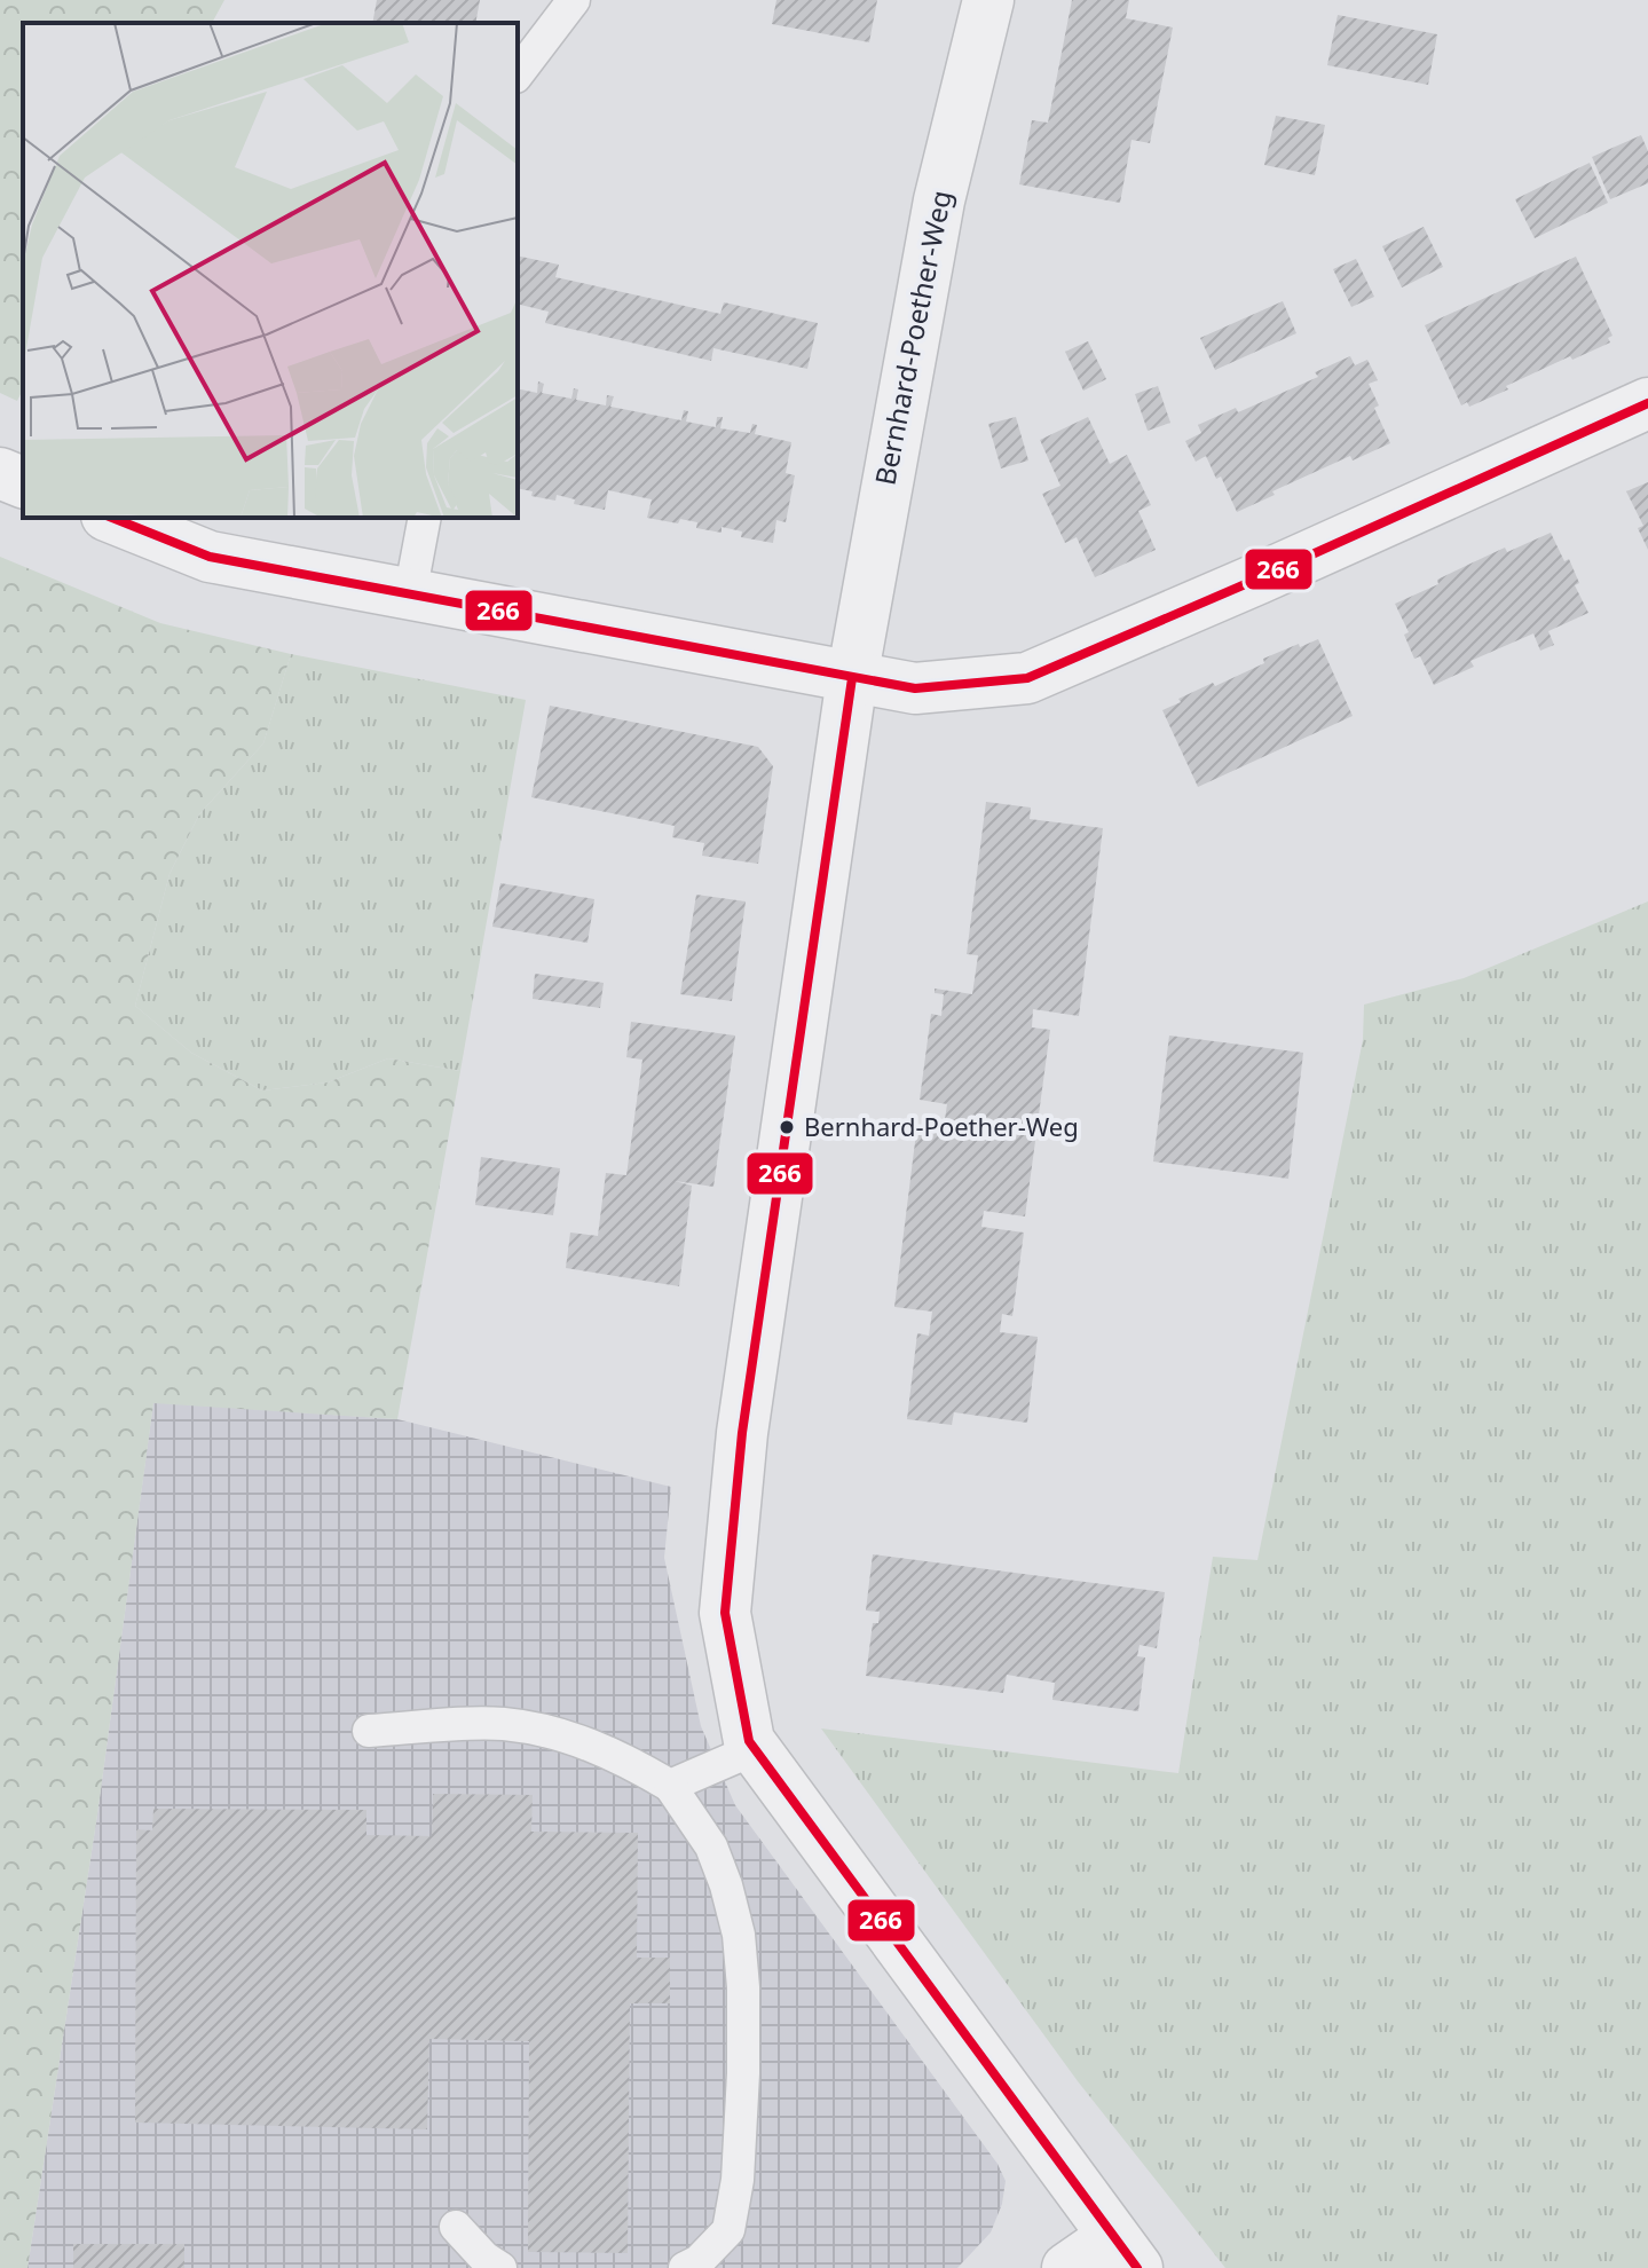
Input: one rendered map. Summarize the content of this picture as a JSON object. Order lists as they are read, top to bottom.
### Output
{
  "streets": {
    "street": ["Bernhard-Poether-Weg"]
  },
  "places": ["Bernhard-Poether-Weg"],
  "lines": ["transit line 266"]
}
